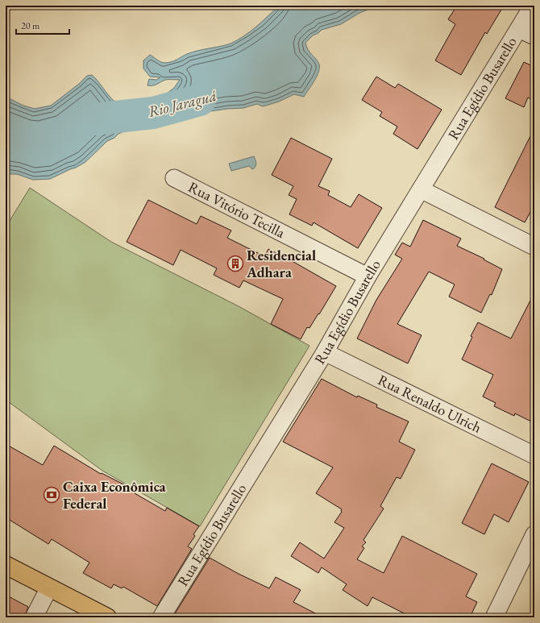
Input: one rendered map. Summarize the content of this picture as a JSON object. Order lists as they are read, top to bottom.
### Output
{
  "streets": {
    "street": ["Rua Egídio Busarello", "Rua Vitório Tecilla", "Rua Renaldo Ulrich"]
  },
  "crossings": [
    ["Rua Egídio Busarello", "Rua Vitório Tecilla"],
    ["Rua Egídio Busarello", "Rua Renaldo Ulrich"]
  ],
  "water": ["Rio Jaraguá"],
  "places": {
    "building": ["Residencial Adhara"],
    "bank": ["Caixa Econômica Federal"]
  },
  "scale_bar": "20 m"
}
